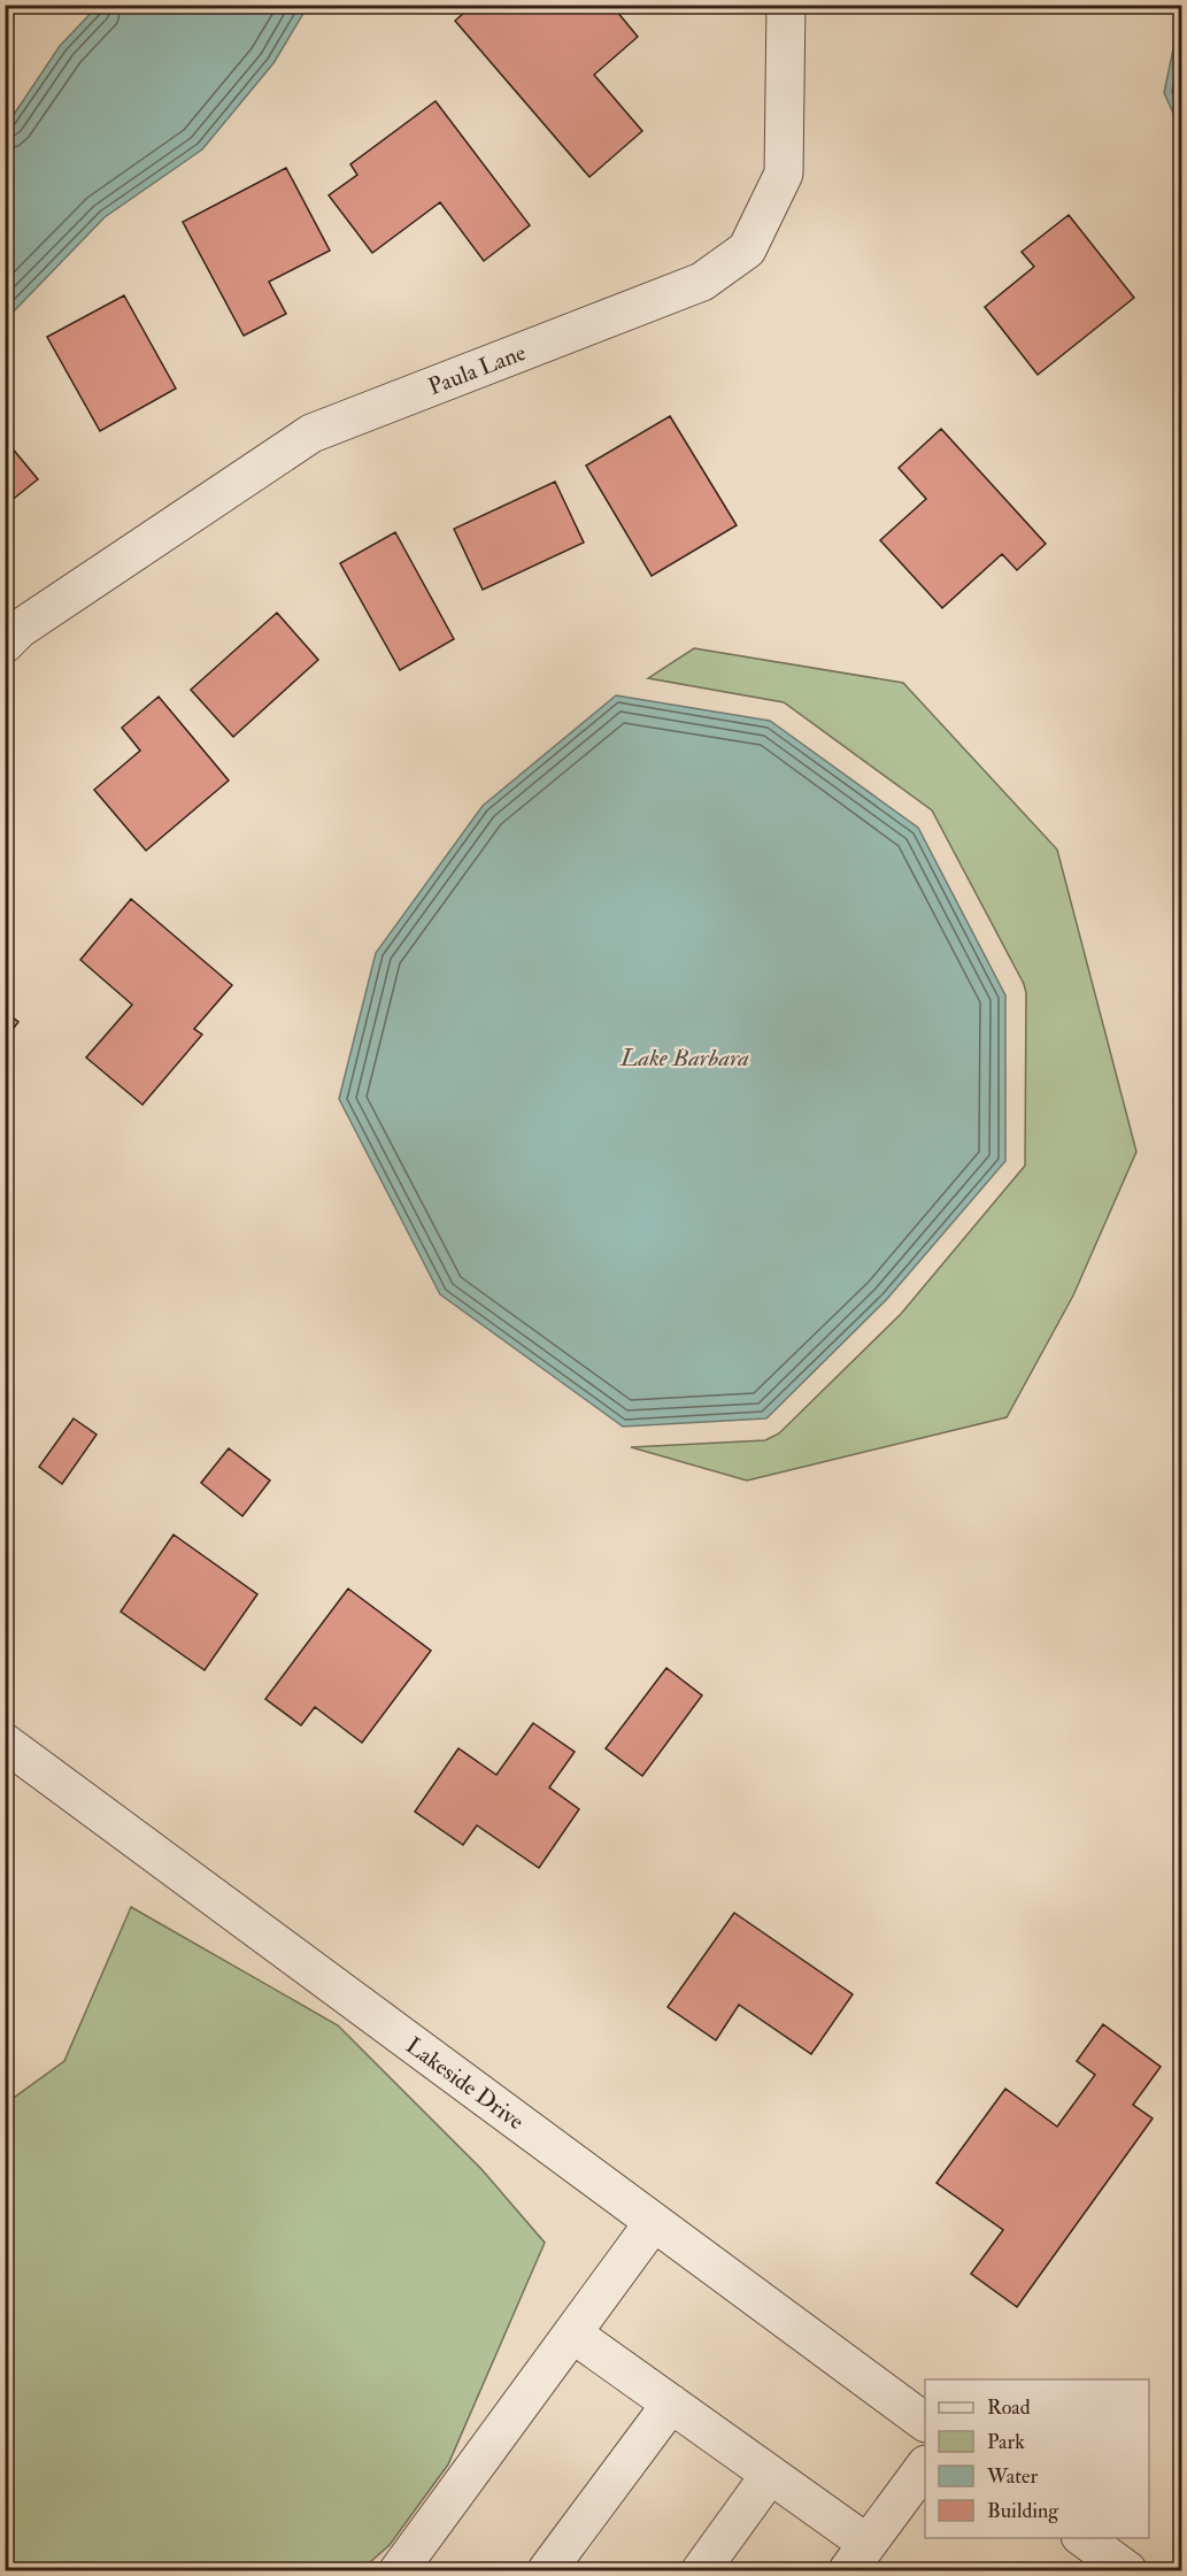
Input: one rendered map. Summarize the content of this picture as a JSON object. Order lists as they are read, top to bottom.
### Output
{
  "streets": {
    "street": ["Paula Lane", "Lakeside Drive"]
  },
  "water": ["Lake Barbara"],
  "legend": [
    "Road",
    "Park",
    "Water",
    "Building"
  ]
}
